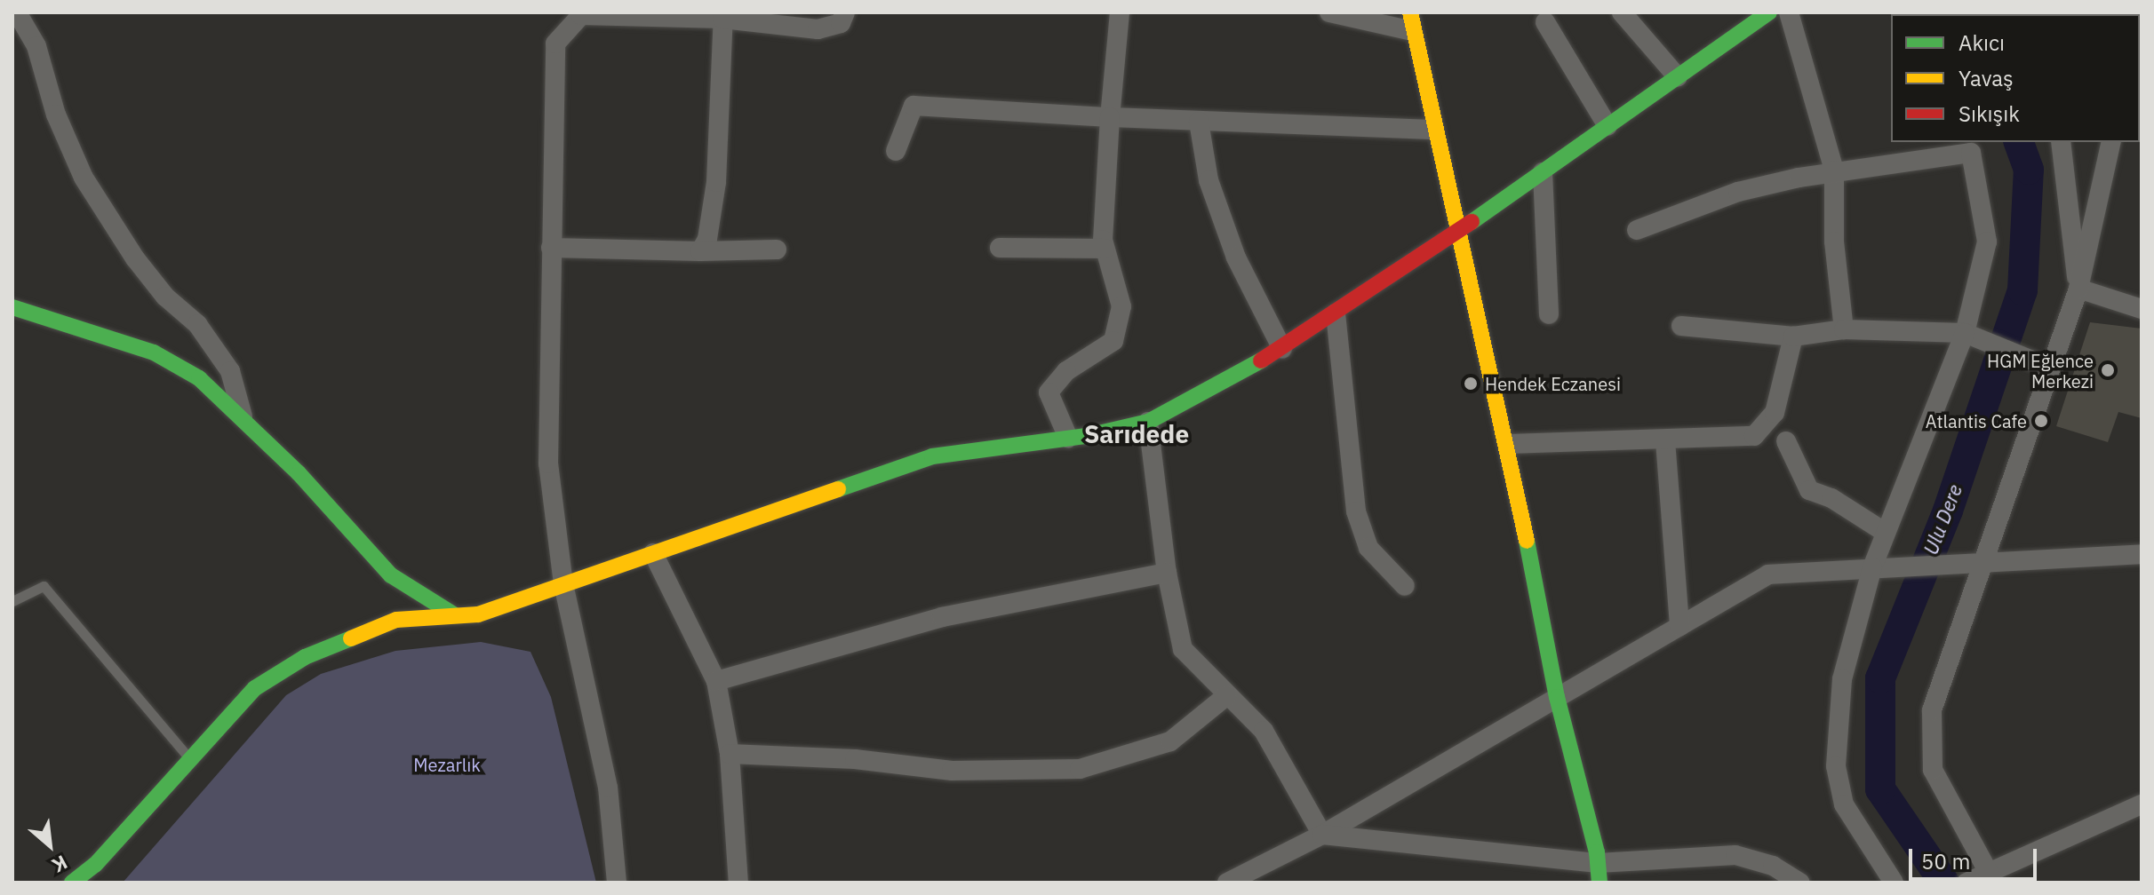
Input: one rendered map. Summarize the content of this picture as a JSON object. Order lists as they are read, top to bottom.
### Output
{
  "districts": ["Sarıdede"],
  "water": ["Ulu Dere"],
  "parks": ["Mezarlık"],
  "places": ["HGM Eğlence Merkezi", "Hendek Eczanesi", "Atlantis Cafe"],
  "legend": ["Akıcı", "Yavaş", "Sıkışık"],
  "scale_bar": "50 m",
  "north": "bottom right"
}
